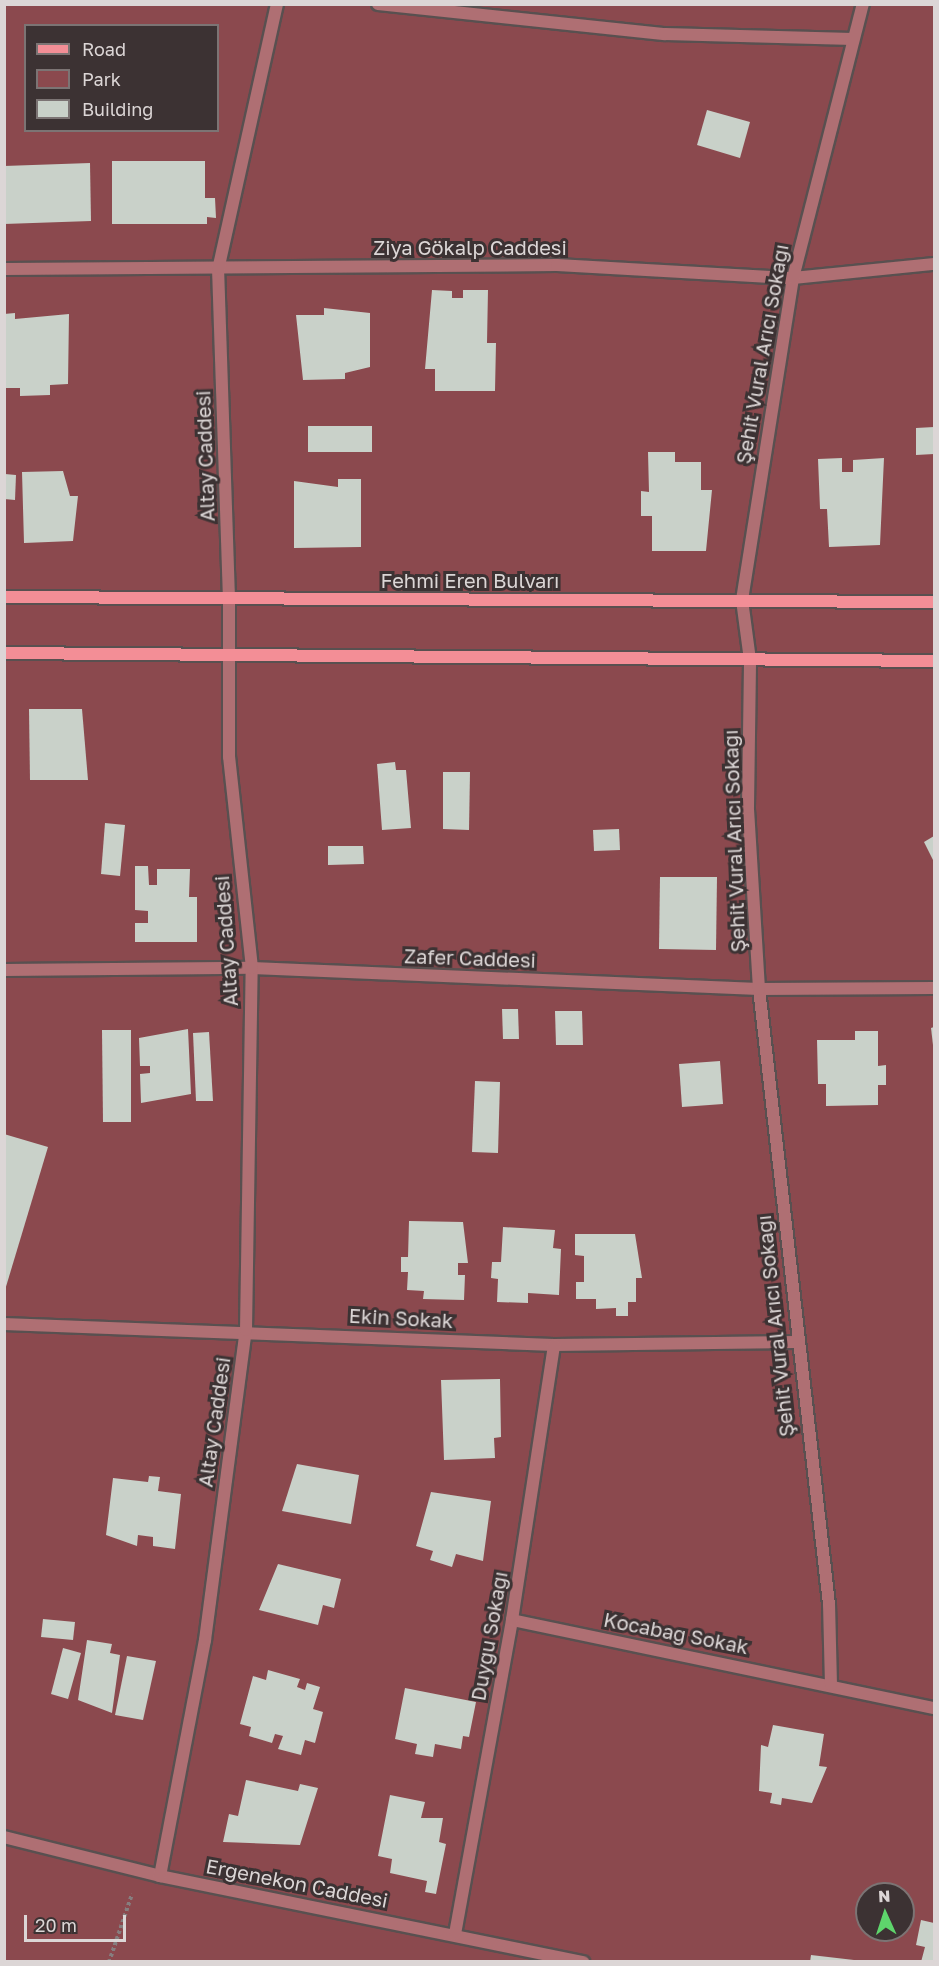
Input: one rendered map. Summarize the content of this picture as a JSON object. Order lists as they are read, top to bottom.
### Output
{
  "streets": {
    "street": [
      "Ziya Gökalp Caddesi",
      "Şehit Vural Arıcı Sokağı",
      "Altay Caddesi",
      "Fehmi Eren Bulvarı",
      "Zafer Caddesi",
      "Ekin Sokak",
      "Kocabağ Sokak",
      "Duygu Sokağı",
      "Ergenekon Caddesi"
    ]
  },
  "crossings": [
    ["Ziya Gökalp Caddesi", "Şehit Vural Arıcı Sokağı"],
    ["Ziya Gökalp Caddesi", "Altay Caddesi"],
    ["Şehit Vural Arıcı Sokağı", "Fehmi Eren Bulvarı"],
    ["Şehit Vural Arıcı Sokağı", "Zafer Caddesi"],
    ["Şehit Vural Arıcı Sokağı", "Ekin Sokak"],
    ["Şehit Vural Arıcı Sokağı", "Kocabağ Sokak"],
    ["Altay Caddesi", "Fehmi Eren Bulvarı"],
    ["Altay Caddesi", "Zafer Caddesi"],
    ["Altay Caddesi", "Ekin Sokak"],
    ["Altay Caddesi", "Ergenekon Caddesi"],
    ["Ekin Sokak", "Duygu Sokağı"],
    ["Kocabağ Sokak", "Duygu Sokağı"],
    ["Duygu Sokağı", "Ergenekon Caddesi"]
  ],
  "legend": ["Road", "Park", "Building"],
  "scale_bar": "20 m",
  "north": "top"
}
